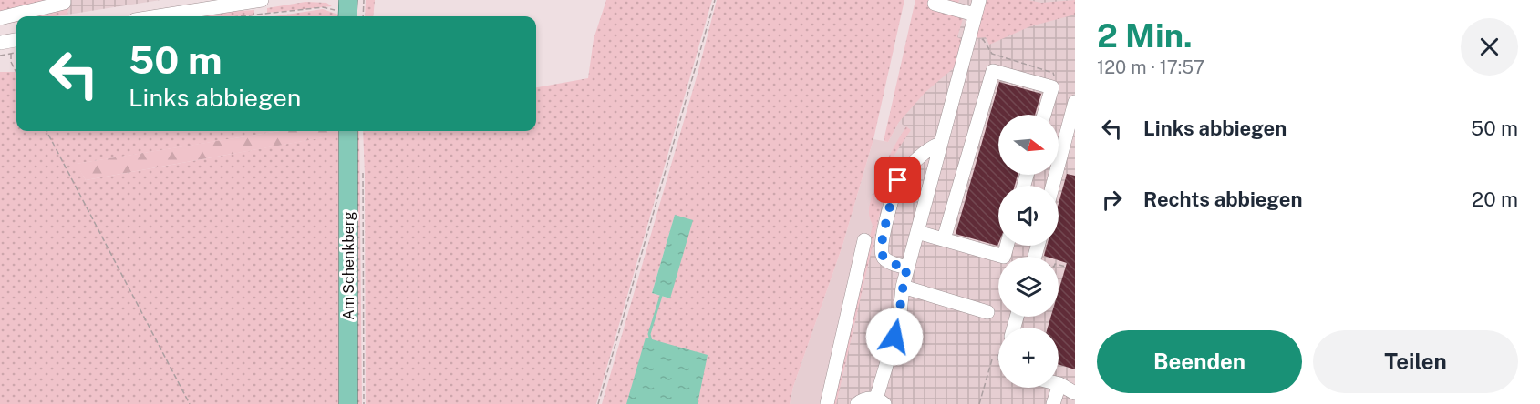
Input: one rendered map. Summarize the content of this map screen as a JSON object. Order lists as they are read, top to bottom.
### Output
{
  "streets": {
    "main road": ["Am Schenkberg"]
  },
  "north": "right",
  "page": {
    "heading": ["2 Min.", "120 m · 17:57"],
    "turn": ["50 m", "Links abbiegen"],
    "list": [
      {
        "name": "Links abbiegen",
        "value": "50 m"
      },
      {
        "name": "Rechts abbiegen",
        "value": "20 m"
      }
    ],
    "map_buttons": "+",
    "buttons": ["Beenden", "Teilen"]
  }
}
